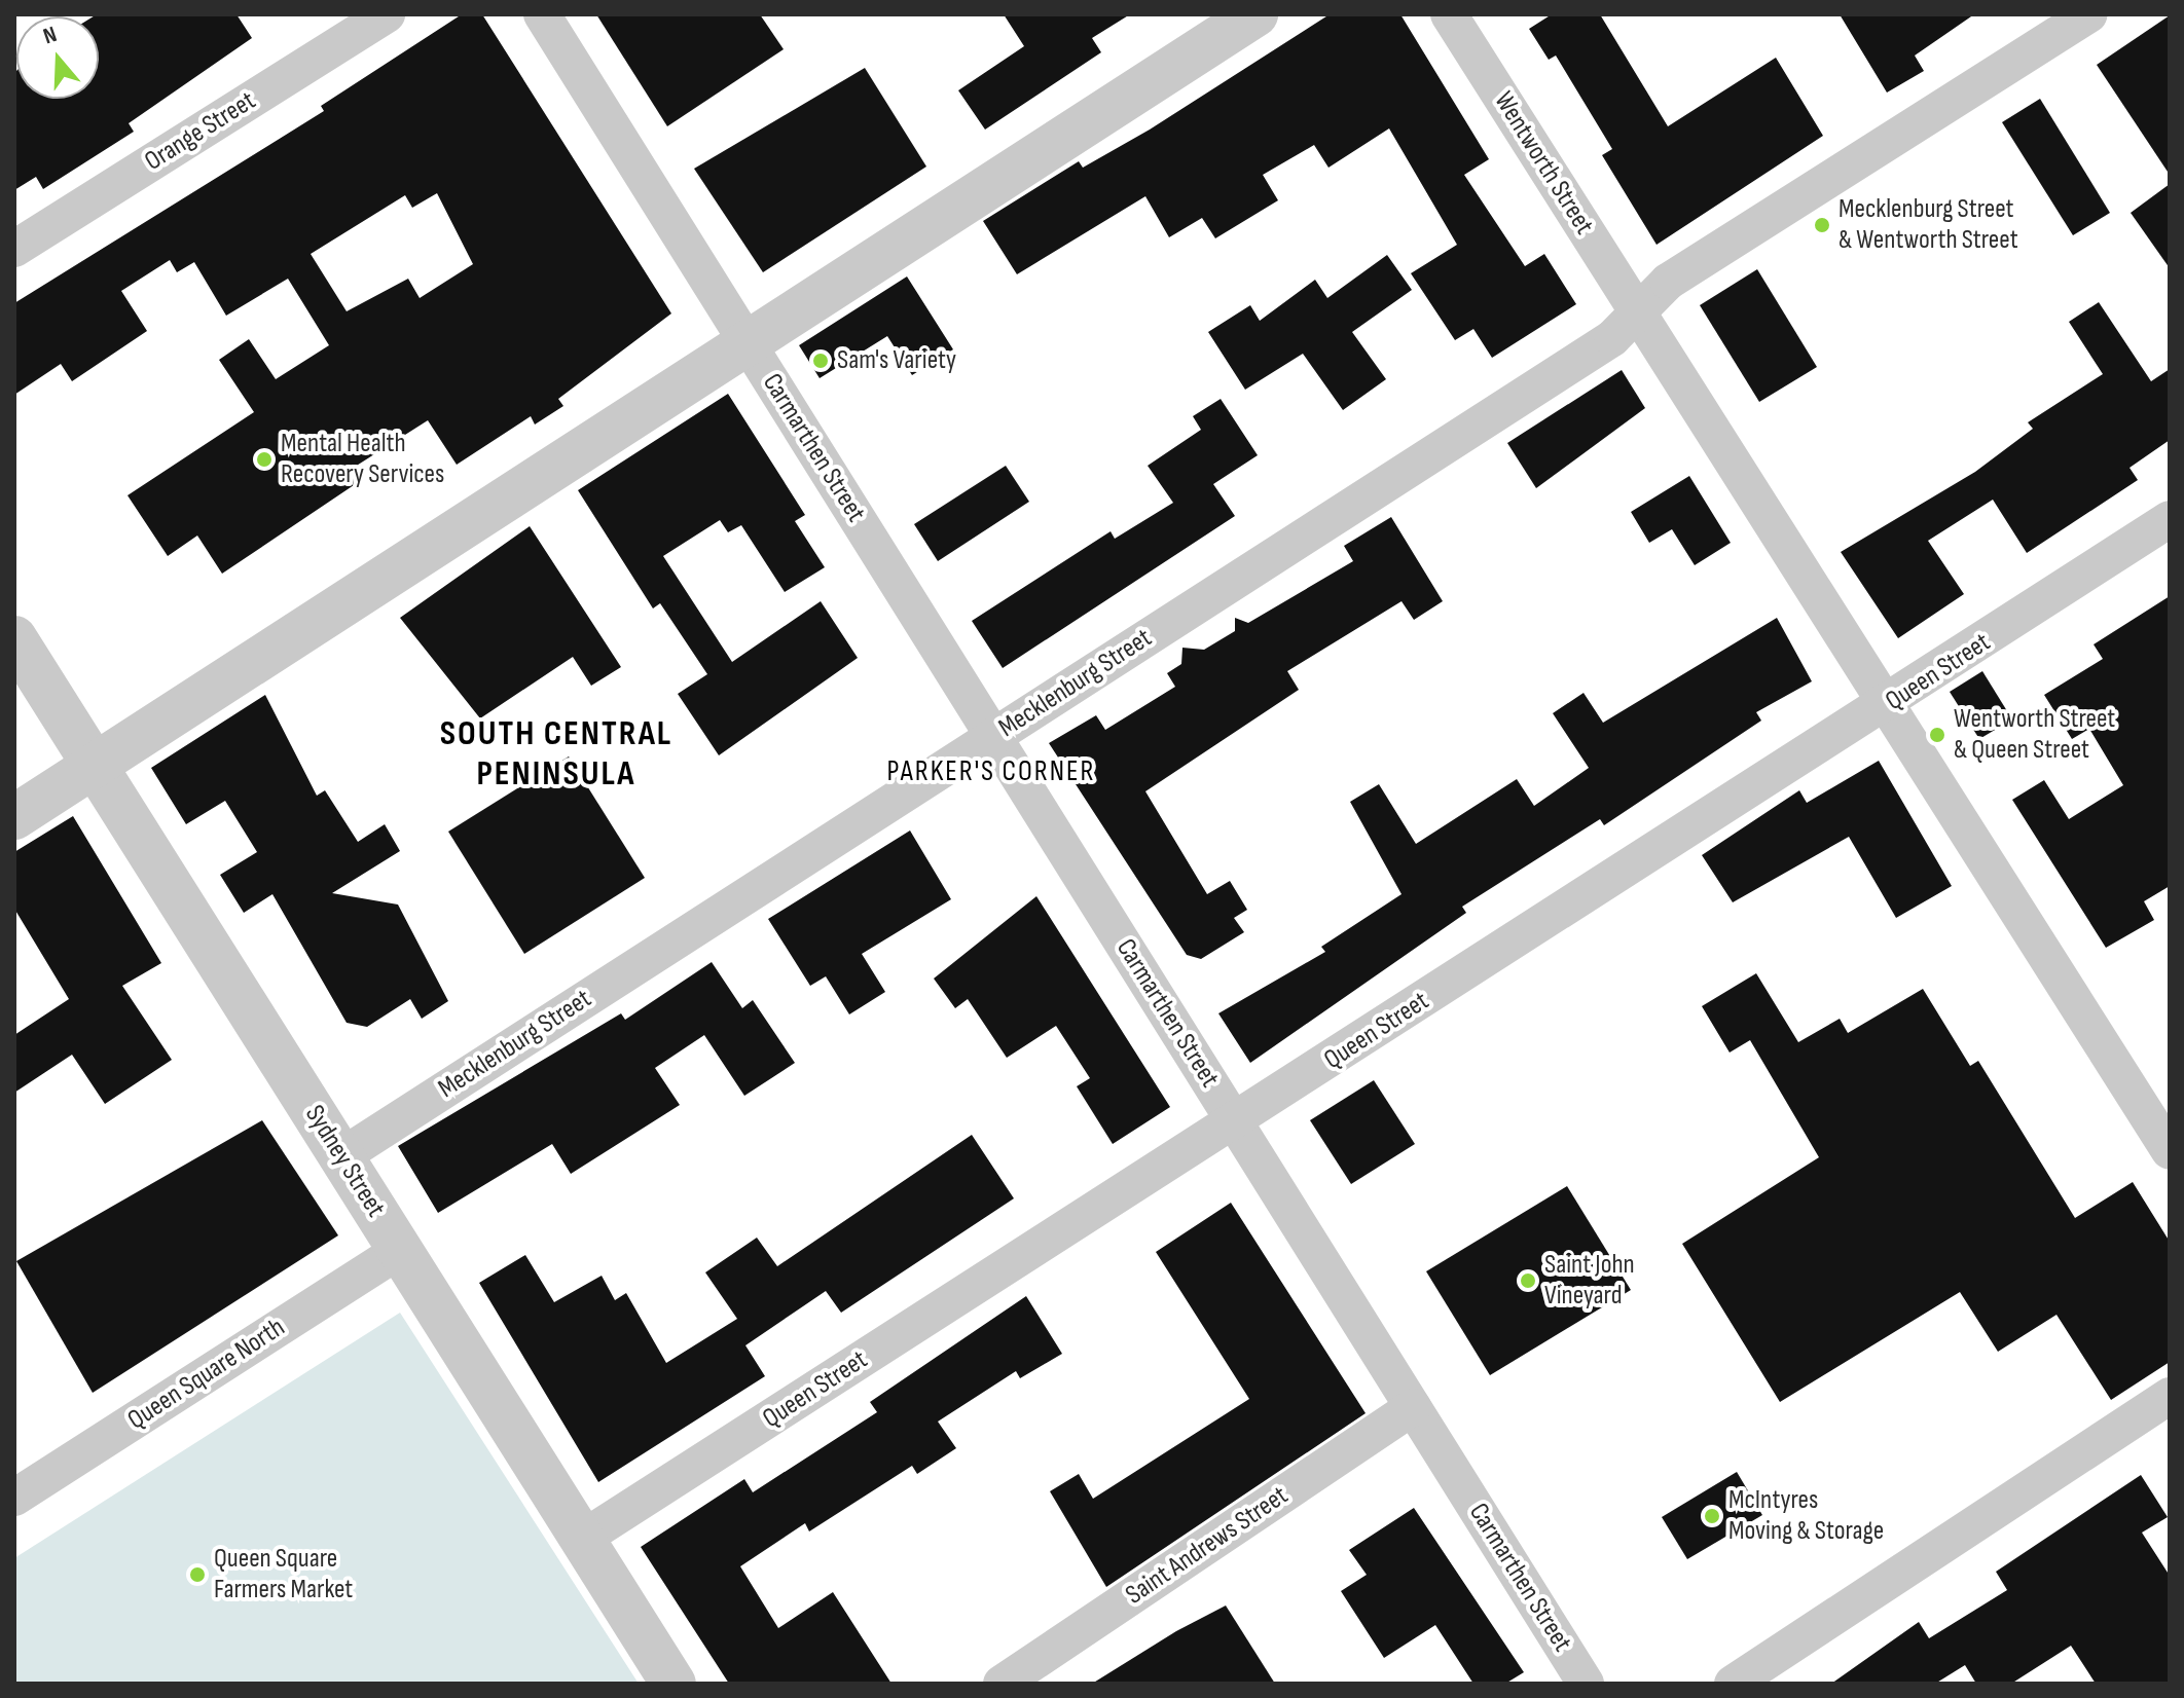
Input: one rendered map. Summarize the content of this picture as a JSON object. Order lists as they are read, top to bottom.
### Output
{
  "streets": {
    "street": [
      "Orange Street",
      "Wentworth Street",
      "Carmarthen Street",
      "Queen Street",
      "Mecklenburg Street",
      "Sydney Street",
      "Queen Square North",
      "Saint Andrews Street"
    ]
  },
  "crossings": [
    ["Wentworth Street", "Queen Street"],
    ["Wentworth Street", "Mecklenburg Street"],
    ["Carmarthen Street", "Queen Street"],
    ["Carmarthen Street", "Mecklenburg Street"],
    ["Carmarthen Street", "Saint Andrews Street"],
    ["Queen Street", "Sydney Street"],
    ["Mecklenburg Street", "Sydney Street"],
    ["Sydney Street", "Queen Square North"]
  ],
  "districts": ["SOUTH CENTRAL PENINSULA", "PARKER'S CORNER"],
  "places": [
    "Mecklenburg Street & Wentworth Street",
    "Sam's Variety",
    "Mental Health Recovery Services",
    "Wentworth Street & Queen Street",
    "Saint John Vineyard",
    "McIntyres Moving & Storage",
    "Queen Square Farmers Market"
  ],
  "north": "top"
}
